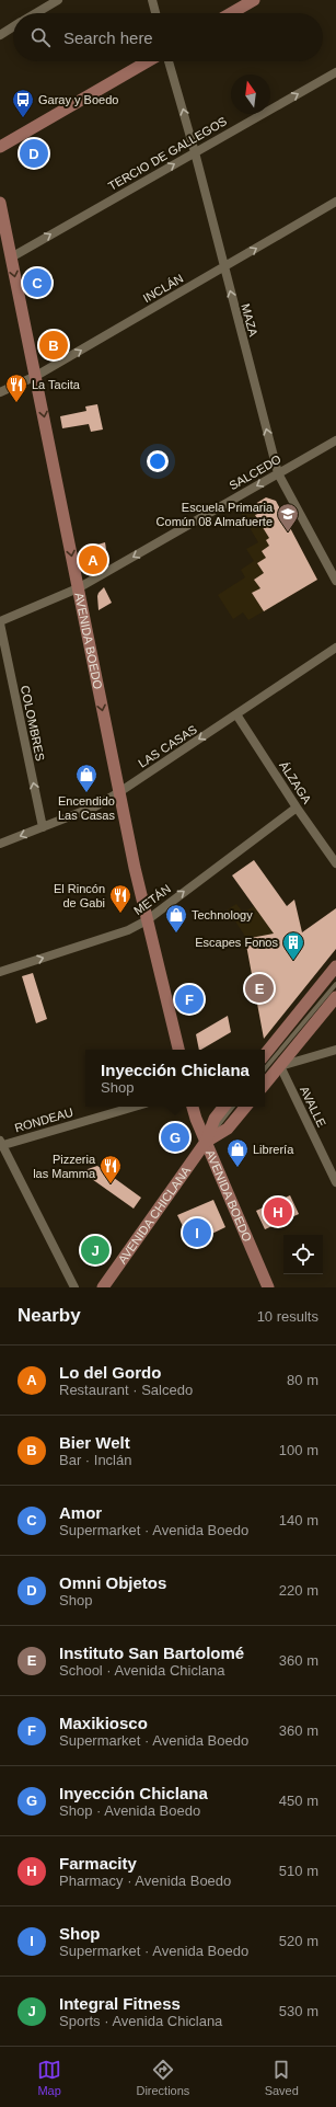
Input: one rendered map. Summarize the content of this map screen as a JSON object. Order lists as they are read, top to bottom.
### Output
{
  "streets": {
    "main road": ["AVENIDA BOEDO", "AVENIDA CHICLANA"],
    "street": [
      "TERCIO DE GALLEGOS",
      "INCLÁN",
      "MAZA",
      "SALCEDO",
      "COLOMBRES",
      "LAS CASAS",
      "ÁLZAGA",
      "METÁN",
      "AVALLE",
      "RONDEAU"
    ]
  },
  "crossings": [
    ["TERCIO DE GALLEGOS", "MAZA"],
    ["TERCIO DE GALLEGOS", "AVENIDA BOEDO"],
    ["INCLÁN", "MAZA"],
    ["INCLÁN", "AVENIDA BOEDO"],
    ["MAZA", "SALCEDO"],
    ["SALCEDO", "AVENIDA BOEDO"],
    ["SALCEDO", "COLOMBRES"],
    ["AVENIDA BOEDO", "LAS CASAS"],
    ["AVENIDA BOEDO", "METÁN"],
    ["AVENIDA BOEDO", "AVENIDA CHICLANA"],
    ["COLOMBRES", "LAS CASAS"],
    ["LAS CASAS", "ÁLZAGA"],
    ["ÁLZAGA", "METÁN"]
  ],
  "one_way": [
    "TERCIO DE GALLEGOS",
    "INCLÁN",
    "MAZA",
    "SALCEDO",
    "AVENIDA BOEDO",
    "COLOMBRES",
    "LAS CASAS",
    "METÁN"
  ],
  "places": {
    "bus stop": ["Garay y Boedo"],
    "restaurant": ["La Tacita", "El Rincón de Gabi", "Pizzeria las Mamma"],
    "school or university": ["Escuela Primaria Común 08 Almafuerte"],
    "shop": ["Encendido Las Casas", "Technology", "Librería"],
    "building": ["Escapes Fonos"]
  },
  "north": "top",
  "page": {
    "search": "Search here",
    "pins": [
      "D",
      "C",
      "B",
      "A",
      "E",
      "F",
      "G",
      "H",
      "I",
      "J"
    ],
    "popup": ["Inyección Chiclana", "Shop"],
    "heading": ["Nearby", "10 results"],
    "list": [
      {
        "mark": "A",
        "name": "Lo del Gordo",
        "note": "Restaurant · Salcedo",
        "value": "80 m"
      },
      {
        "mark": "B",
        "name": "Bier Welt",
        "note": "Bar · Inclán",
        "value": "100 m"
      },
      {
        "mark": "C",
        "name": "Amor",
        "note": "Supermarket · Avenida Boedo",
        "value": "140 m"
      },
      {
        "mark": "D",
        "name": "Omni Objetos",
        "note": "Shop",
        "value": "220 m"
      },
      {
        "mark": "E",
        "name": "Instituto San Bartolomé",
        "note": "School · Avenida Chiclana",
        "value": "360 m"
      },
      {
        "mark": "F",
        "name": "Maxikiosco",
        "note": "Supermarket · Avenida Boedo",
        "value": "360 m"
      },
      {
        "mark": "G",
        "name": "Inyección Chiclana",
        "note": "Shop · Avenida Boedo",
        "value": "450 m"
      },
      {
        "mark": "H",
        "name": "Farmacity",
        "note": "Pharmacy · Avenida Boedo",
        "value": "510 m"
      },
      {
        "mark": "I",
        "name": "Shop",
        "note": "Supermarket · Avenida Boedo",
        "value": "520 m"
      },
      {
        "mark": "J",
        "name": "Integral Fitness",
        "note": "Sports · Avenida Chiclana",
        "value": "530 m"
      }
    ],
    "nav": ["Map", "Directions", "Saved"]
  }
}
